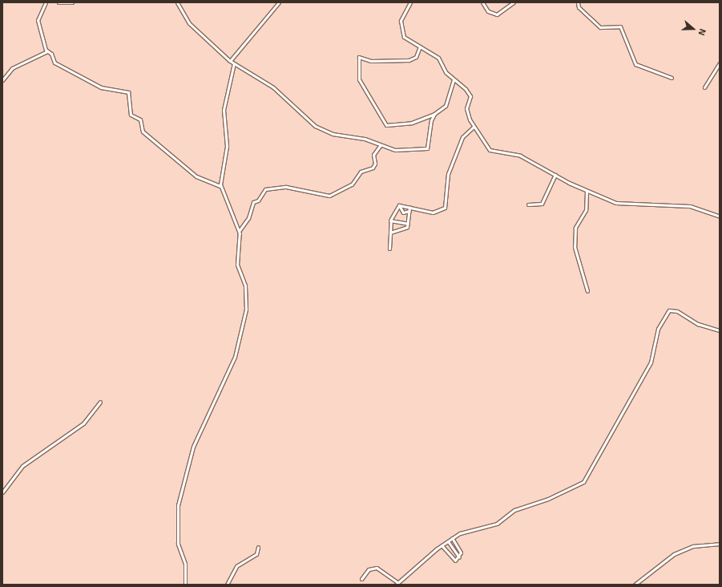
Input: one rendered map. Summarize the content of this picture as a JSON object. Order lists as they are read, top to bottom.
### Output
{
  "north": "right"
}
